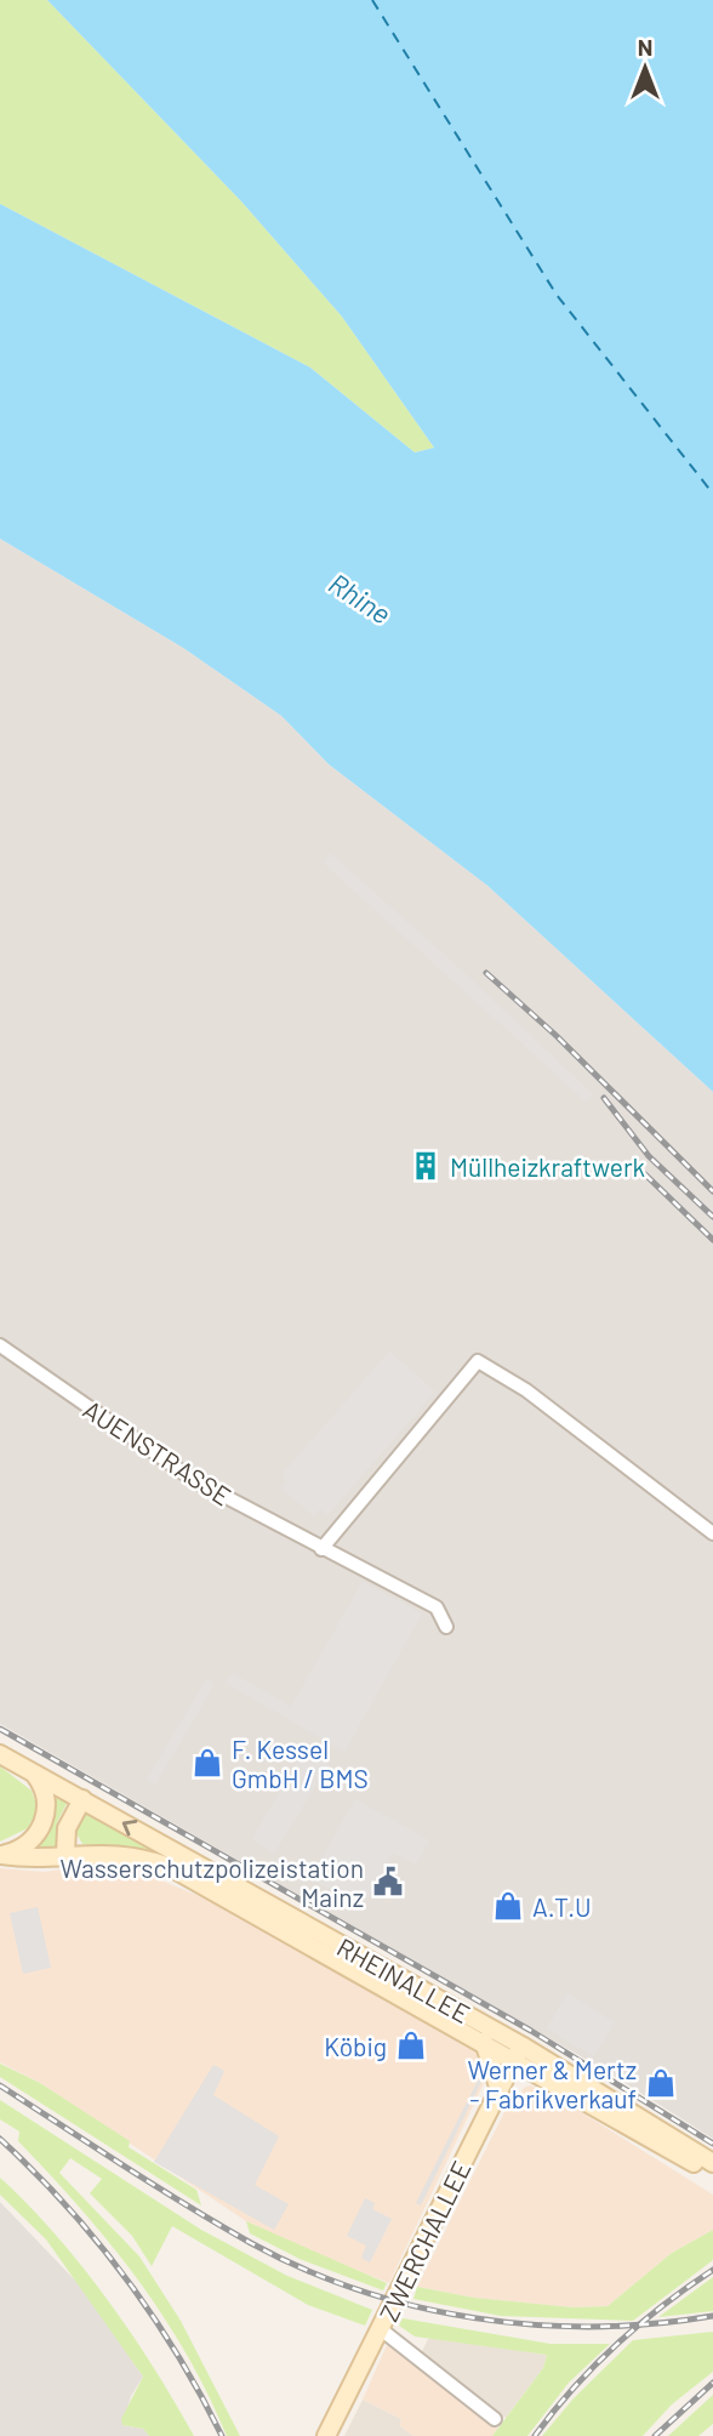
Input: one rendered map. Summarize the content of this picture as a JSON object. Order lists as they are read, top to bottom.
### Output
{
  "streets": {
    "main road": ["RHEINALLEE", "ZWERCHALLEE"],
    "street": ["AUENSTRASSE"]
  },
  "crossings": [
    ["RHEINALLEE", "ZWERCHALLEE"]
  ],
  "water": ["Rhine"],
  "places": {
    "building": ["Müllheizkraftwerk"],
    "shop": [
      "F. Kessel GmbH / BMS",
      "A.T.U",
      "Köbig",
      "Werner & Mertz - Fabrikverkauf"
    ],
    "public building": ["Wasserschutzpolizeistation Mainz"]
  },
  "north": "top"
}
